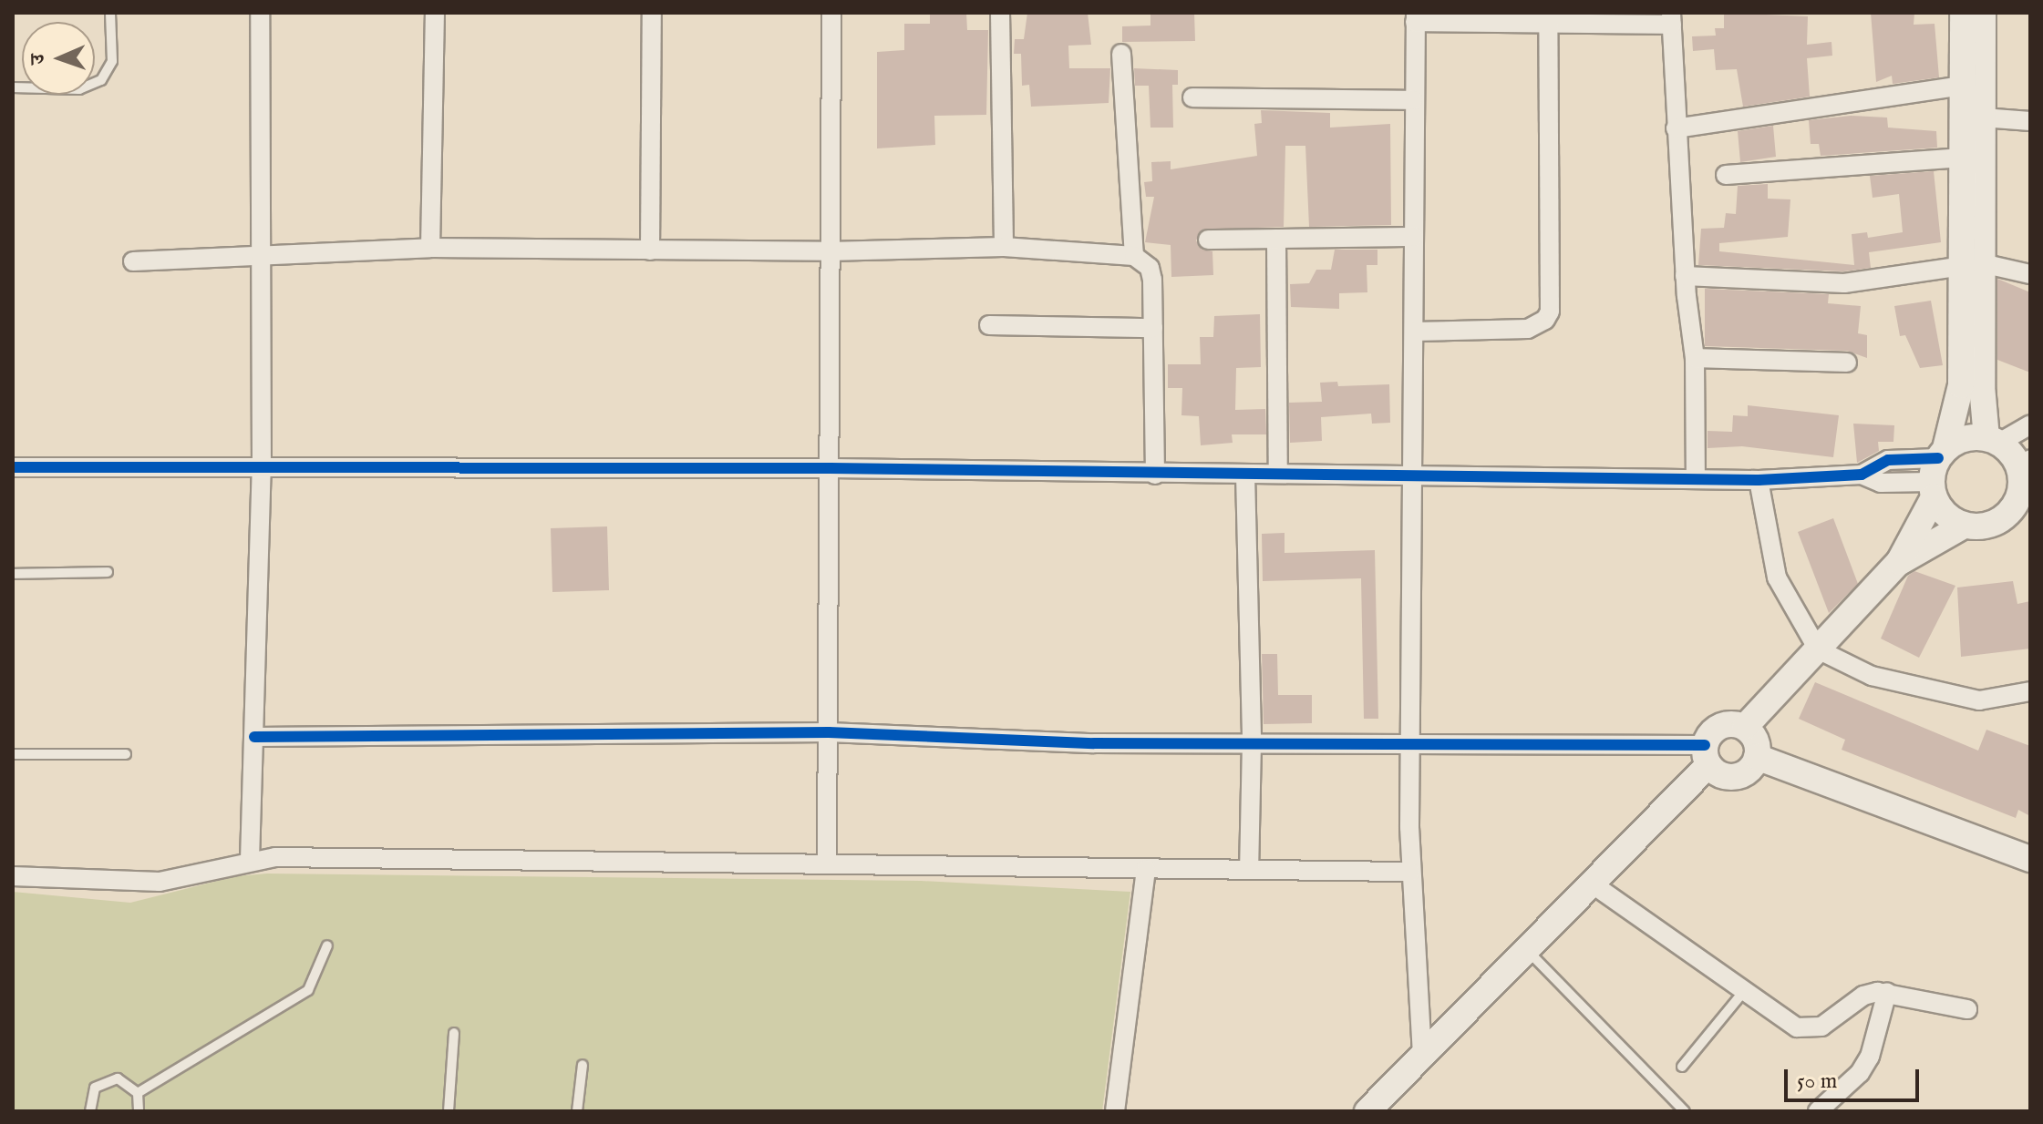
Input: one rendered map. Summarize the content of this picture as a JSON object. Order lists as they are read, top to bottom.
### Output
{
  "scale_bar": "50 m",
  "north": "left"
}
